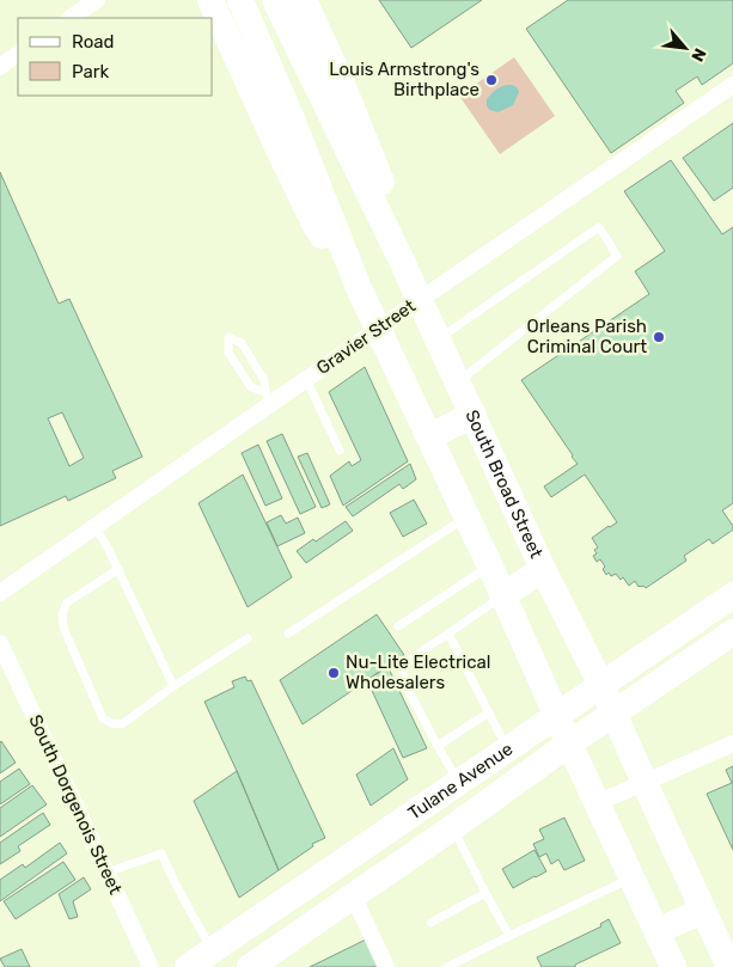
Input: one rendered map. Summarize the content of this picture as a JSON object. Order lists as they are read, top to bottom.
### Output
{
  "streets": {
    "main road": ["South Broad Street", "Tulane Avenue"],
    "street": ["Gravier Street", "South Dorgenois Street"]
  },
  "crossings": [
    ["Gravier Street", "South Broad Street"],
    ["South Broad Street", "Tulane Avenue"]
  ],
  "places": ["Louis Armstrong's Birthplace", "Orleans Parish Criminal Court", "Nu-Lite Electrical Wholesalers"],
  "legend": ["Road", "Park"],
  "north": "bottom right"
}
